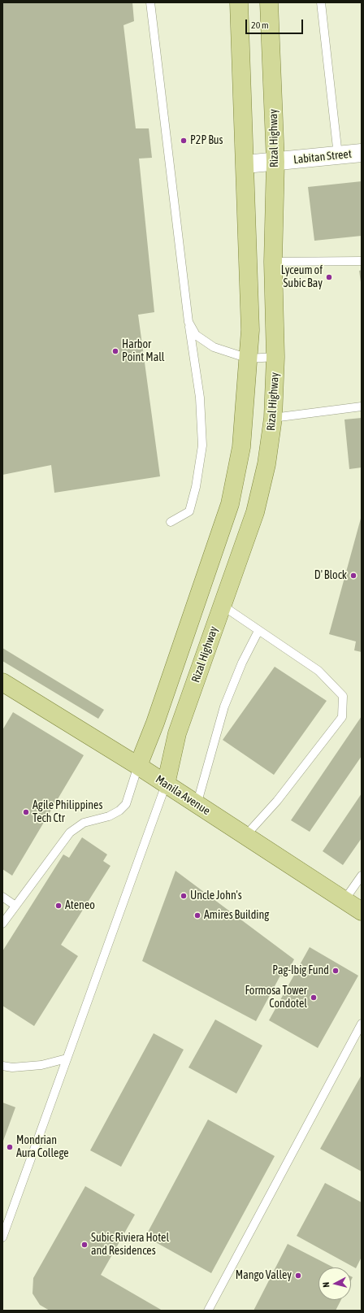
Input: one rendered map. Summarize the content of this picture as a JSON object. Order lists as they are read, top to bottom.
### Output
{
  "streets": {
    "main road": ["Rizal Highway", "Manila Avenue"],
    "street": ["Labitan Street"]
  },
  "crossings": [
    ["Rizal Highway", "Labitan Street"],
    ["Rizal Highway", "Manila Avenue"]
  ],
  "places": [
    "P2P Bus",
    "Lyceum of Subic Bay",
    "Harbor Point Mall",
    "D' Block",
    "Agile Philippines Tech Ctr",
    "Uncle John's",
    "Ateneo",
    "Amires Building",
    "Pag-Ibig Fund",
    "Formosa Tower Condotel",
    "Mondrian Aura College",
    "Subic Riviera Hotel and Residences",
    "Mango Valley"
  ],
  "scale_bar": "20 m",
  "north": "left"
}
